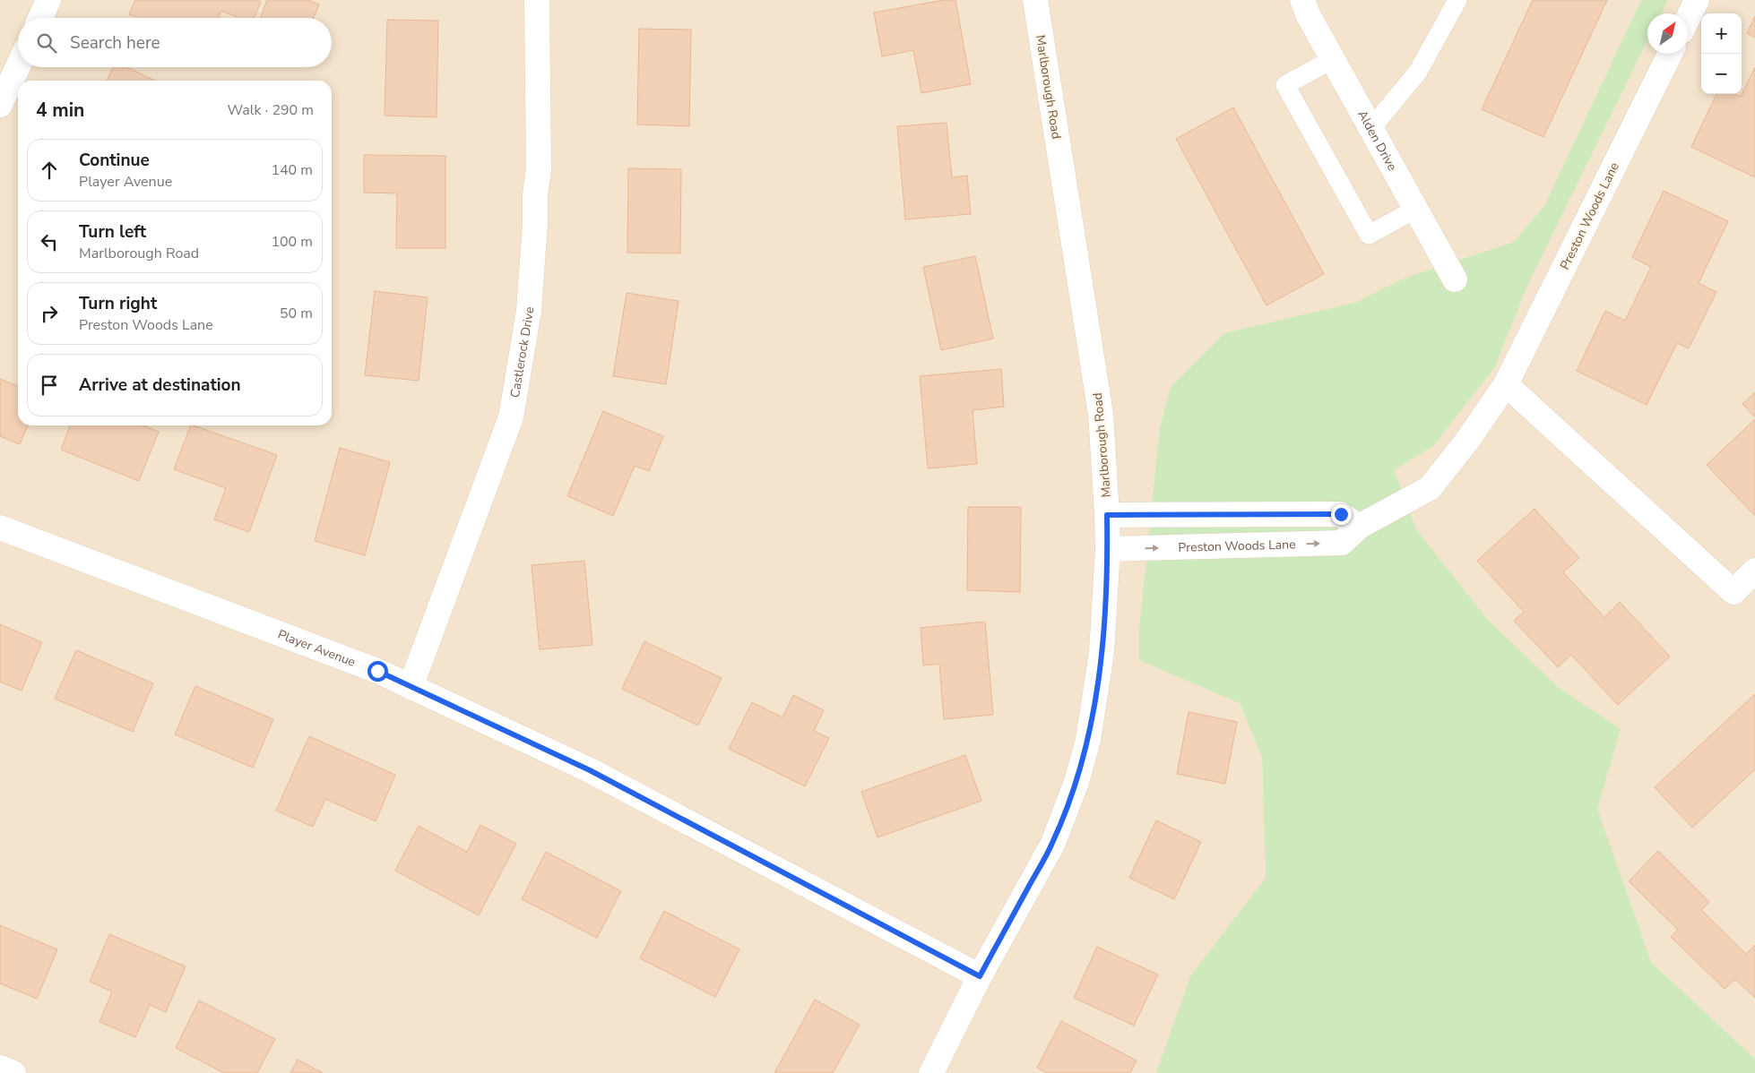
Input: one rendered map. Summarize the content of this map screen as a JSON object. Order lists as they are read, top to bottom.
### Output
{
  "streets": {
    "street": [
      "Marlborough Road",
      "Alden Drive",
      "Preston Woods Lane",
      "Castlerock Drive",
      "Player Avenue"
    ]
  },
  "crossings": [
    ["Marlborough Road", "Preston Woods Lane"],
    ["Marlborough Road", "Player Avenue"],
    ["Castlerock Drive", "Player Avenue"]
  ],
  "north": "top right",
  "page": {
    "map_buttons": ["+", "−"],
    "search": "Search here",
    "heading": ["4 min", "Walk · 290 m"],
    "list": [
      ["Continue", "Player Avenue", "140 m"],
      ["Turn left", "Marlborough Road", "100 m"],
      ["Turn right", "Preston Woods Lane", "50 m"],
      "Arrive at destination"
    ]
  }
}
